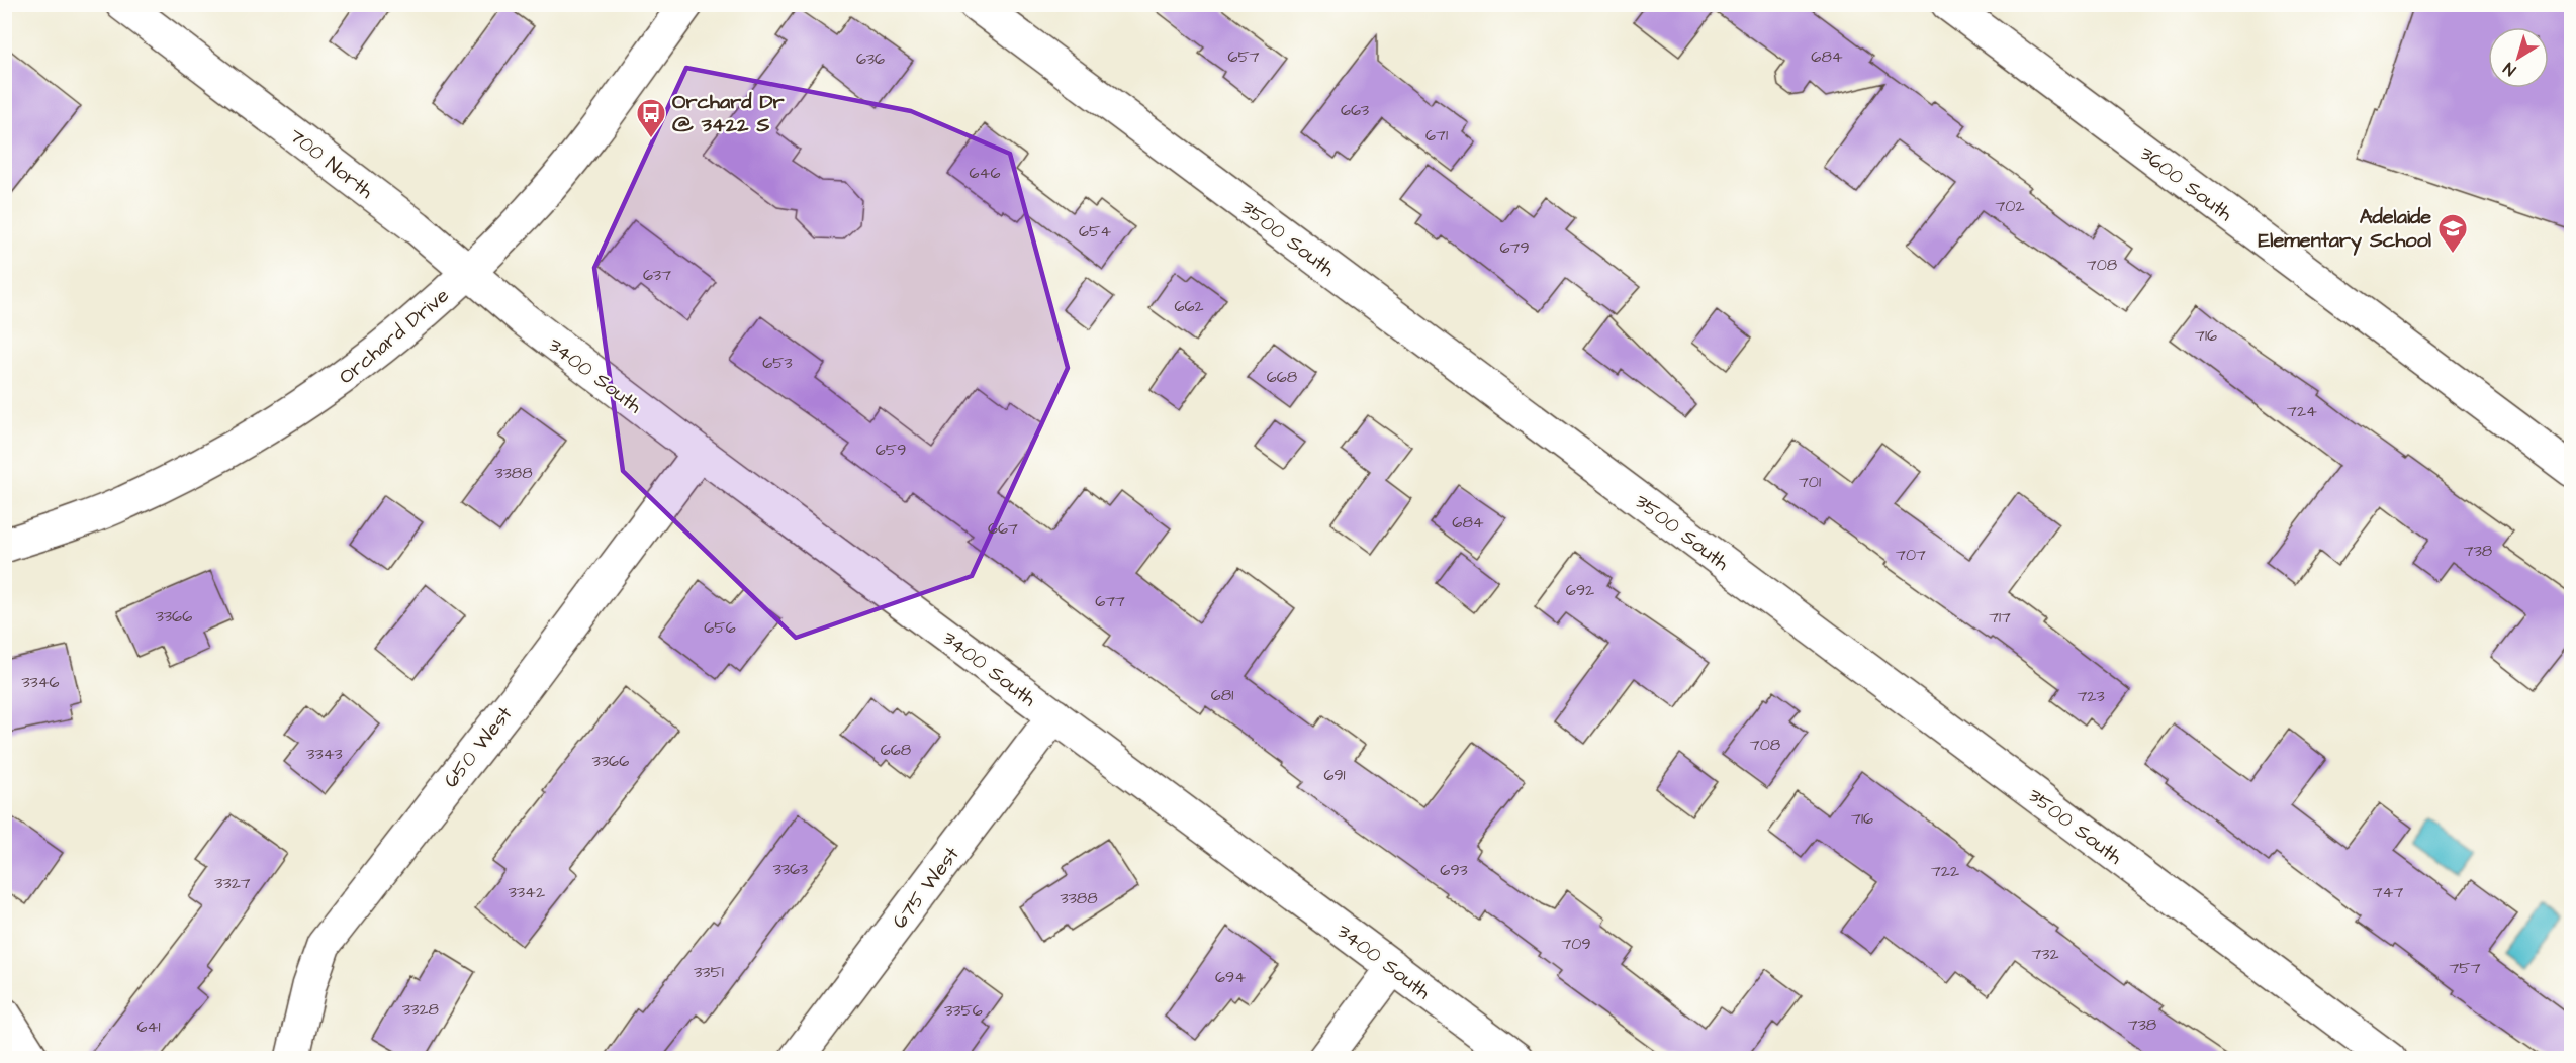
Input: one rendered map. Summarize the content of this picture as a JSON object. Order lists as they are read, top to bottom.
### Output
{
  "streets": {
    "street": [
      "700 North",
      "3600 South",
      "3500 South",
      "Orchard Drive",
      "3400 South",
      "650 West",
      "675 West"
    ]
  },
  "crossings": [
    ["700 North", "Orchard Drive"],
    ["700 North", "3400 South"],
    ["Orchard Drive", "3400 South"],
    ["3400 South", "650 West"],
    ["3400 South", "675 West"]
  ],
  "places": {
    "bus stop": ["Orchard Dr @ 3422 S"],
    "school or university": ["Adelaide Elementary School"]
  },
  "house_numbers": [
    "657",
    "684",
    "636",
    "663",
    "671",
    "646",
    "702",
    "654",
    "679",
    "708",
    "637",
    "662",
    "716",
    "653",
    "668",
    "724",
    "659",
    "3388",
    "701",
    "684",
    "667",
    "738",
    "707",
    "692",
    "677",
    "3366",
    "717",
    "656",
    "3346",
    "681",
    "723",
    "708",
    "668",
    "3343",
    "3366",
    "691",
    "716",
    "3363",
    "693",
    "722",
    "3327",
    "3342",
    "747",
    "3388",
    "709",
    "732",
    "757",
    "3351",
    "694",
    "3328",
    "3356",
    "738",
    "641"
  ],
  "north": "bottom left"
}
